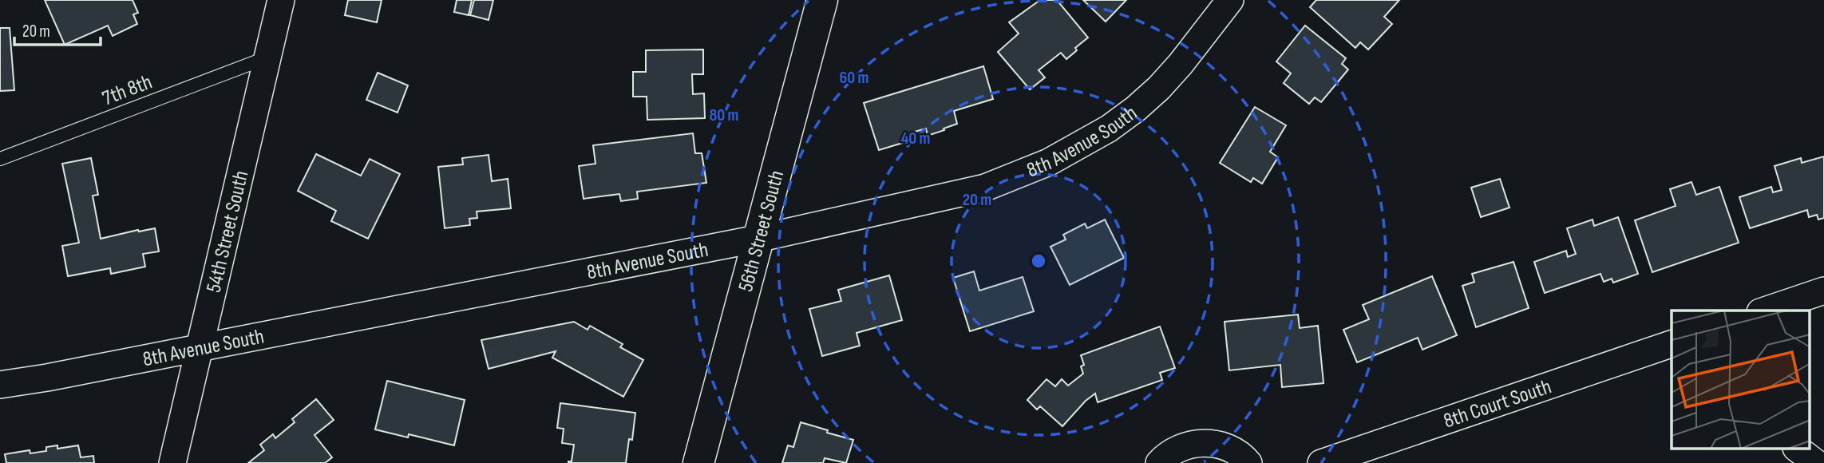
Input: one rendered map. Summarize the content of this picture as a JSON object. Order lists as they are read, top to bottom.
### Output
{
  "streets": {
    "street": [
      "8th Avenue South",
      "54th Street South",
      "56th Street South",
      "8th Court South"
    ],
    "lane": ["7th 8th"]
  },
  "crossings": [
    ["7th 8th", "54th Street South"],
    ["8th Avenue South", "54th Street South"],
    ["8th Avenue South", "56th Street South"]
  ],
  "scale_bar": "20 m",
  "rings": [
    "60 m",
    "80 m",
    "40 m",
    "20 m"
  ]
}
